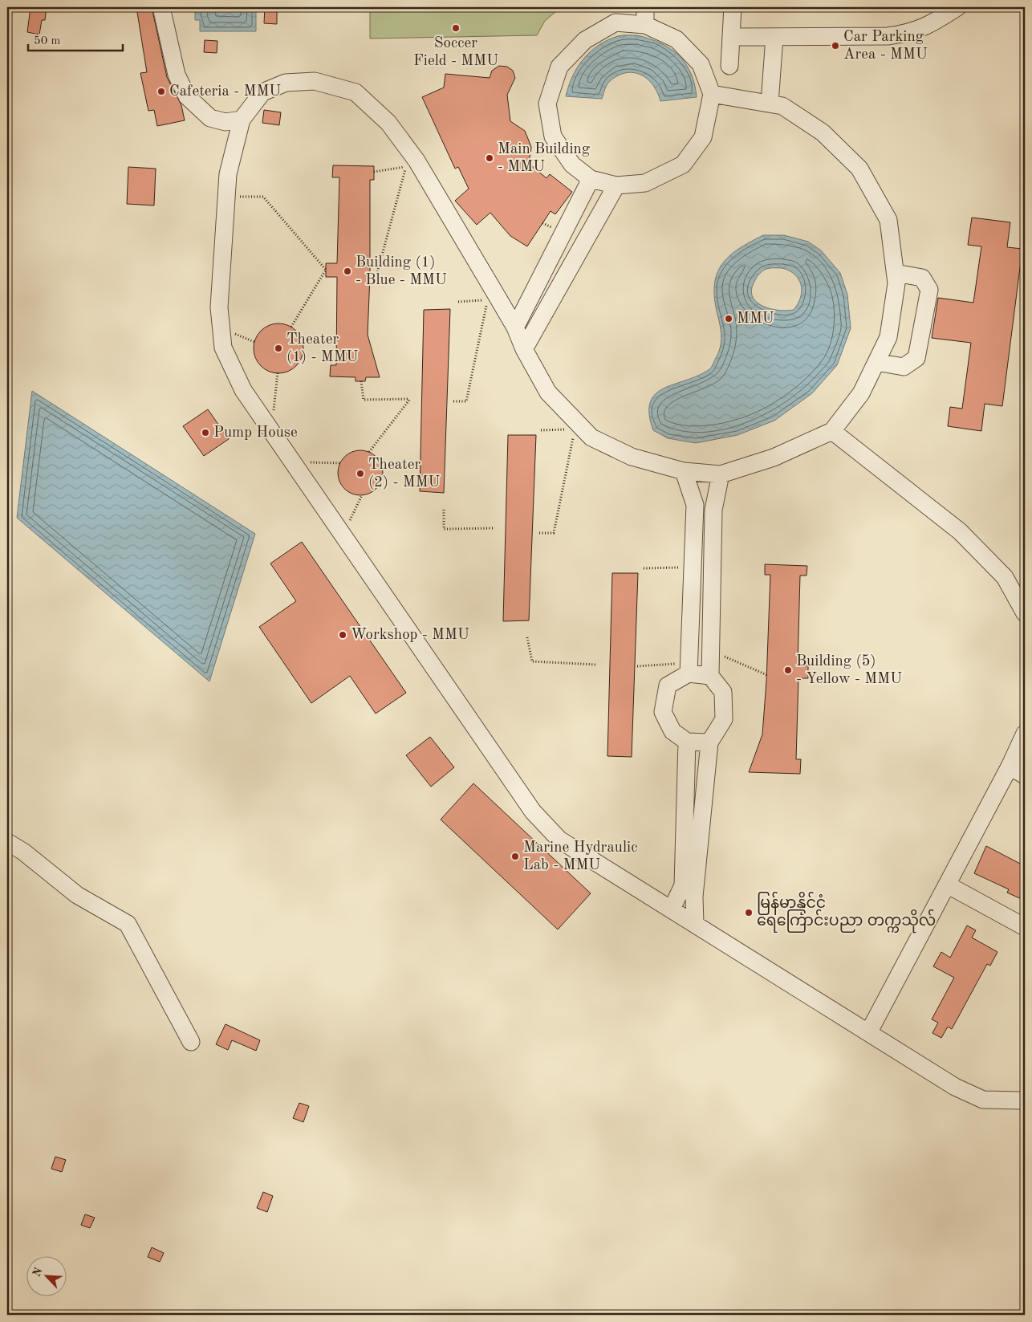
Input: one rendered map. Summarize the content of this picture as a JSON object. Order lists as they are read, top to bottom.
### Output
{
  "places": [
    "Soccer Field - MMU",
    "Car Parking Area - MMU",
    "Cafeteria - MMU",
    "Main Building - MMU",
    "Building (1) - Blue - MMU",
    "MMU",
    "Theater (1) - MMU",
    "Pump House",
    "Theater (2) - MMU",
    "Workshop - MMU",
    "Building (5) - Yellow - MMU",
    "Marine Hydraulic Lab - MMU",
    "မြန်မာနိုင်ငံ ရေကြောင်းပညာ တက္ကသိုလ်"
  ],
  "scale_bar": "50 m",
  "north": "top left"
}
